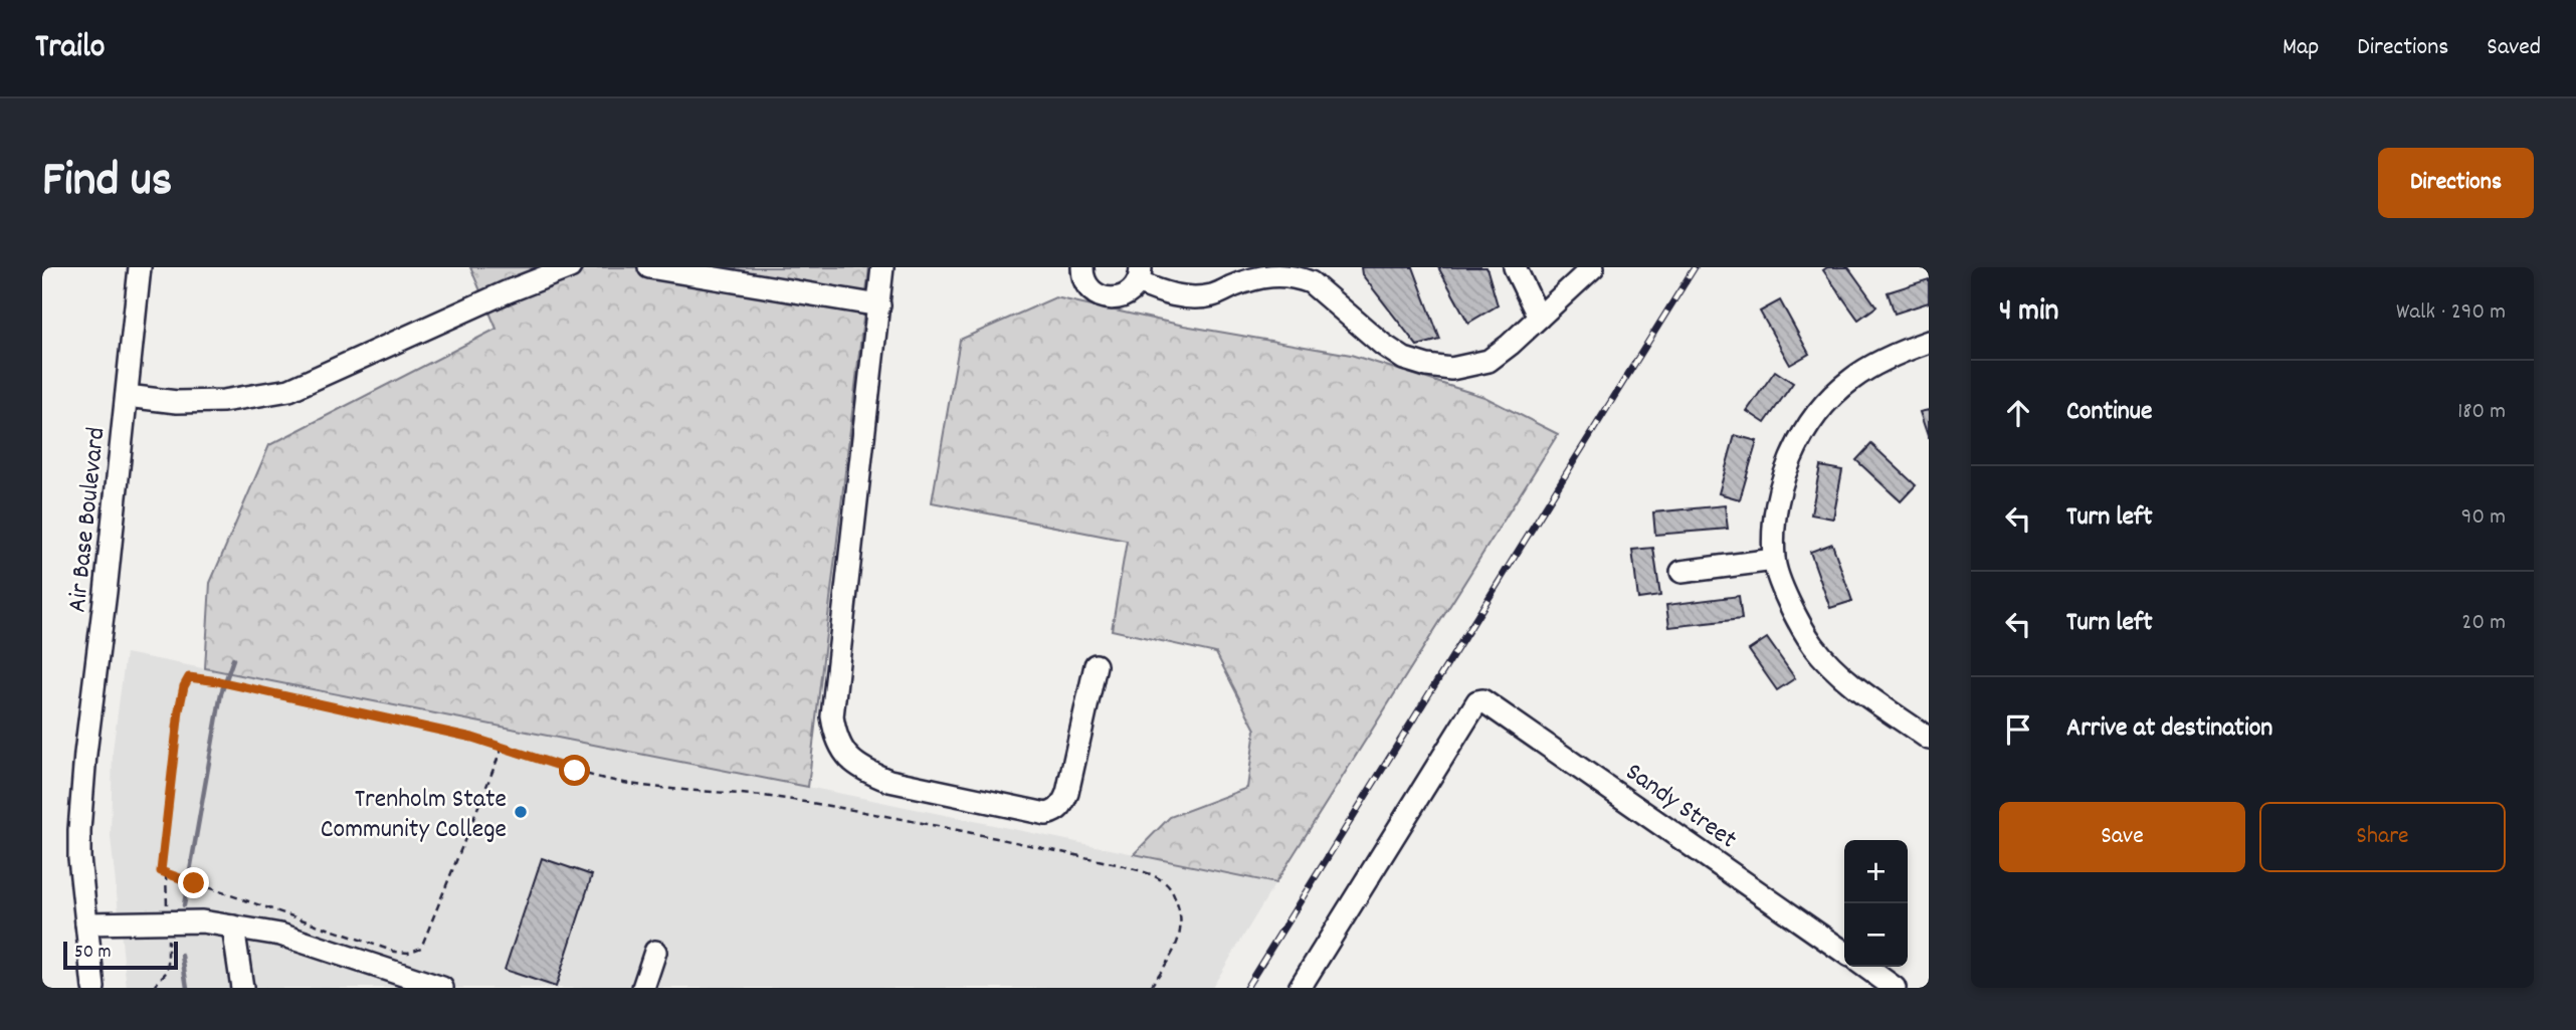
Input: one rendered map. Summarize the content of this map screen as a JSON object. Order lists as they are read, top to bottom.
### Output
{
  "streets": {
    "street": ["Air Base Boulevard", "Sandy Street"]
  },
  "places": ["Trenholm State Community College"],
  "scale_bar": "50 m",
  "page": {
    "header": "Trailo",
    "nav": ["Map", "Directions", "Saved"],
    "title": "Find us",
    "buttons": [
      "Directions",
      ["Save", "Share"]
    ],
    "heading": ["4 min", "Walk · 290 m"],
    "list": [
      ["Continue", "180 m"],
      ["Turn left", "90 m"],
      ["Turn left", "20 m"],
      "Arrive at destination"
    ],
    "map_buttons": ["+", "−"],
    "scale": "50 m"
  }
}
